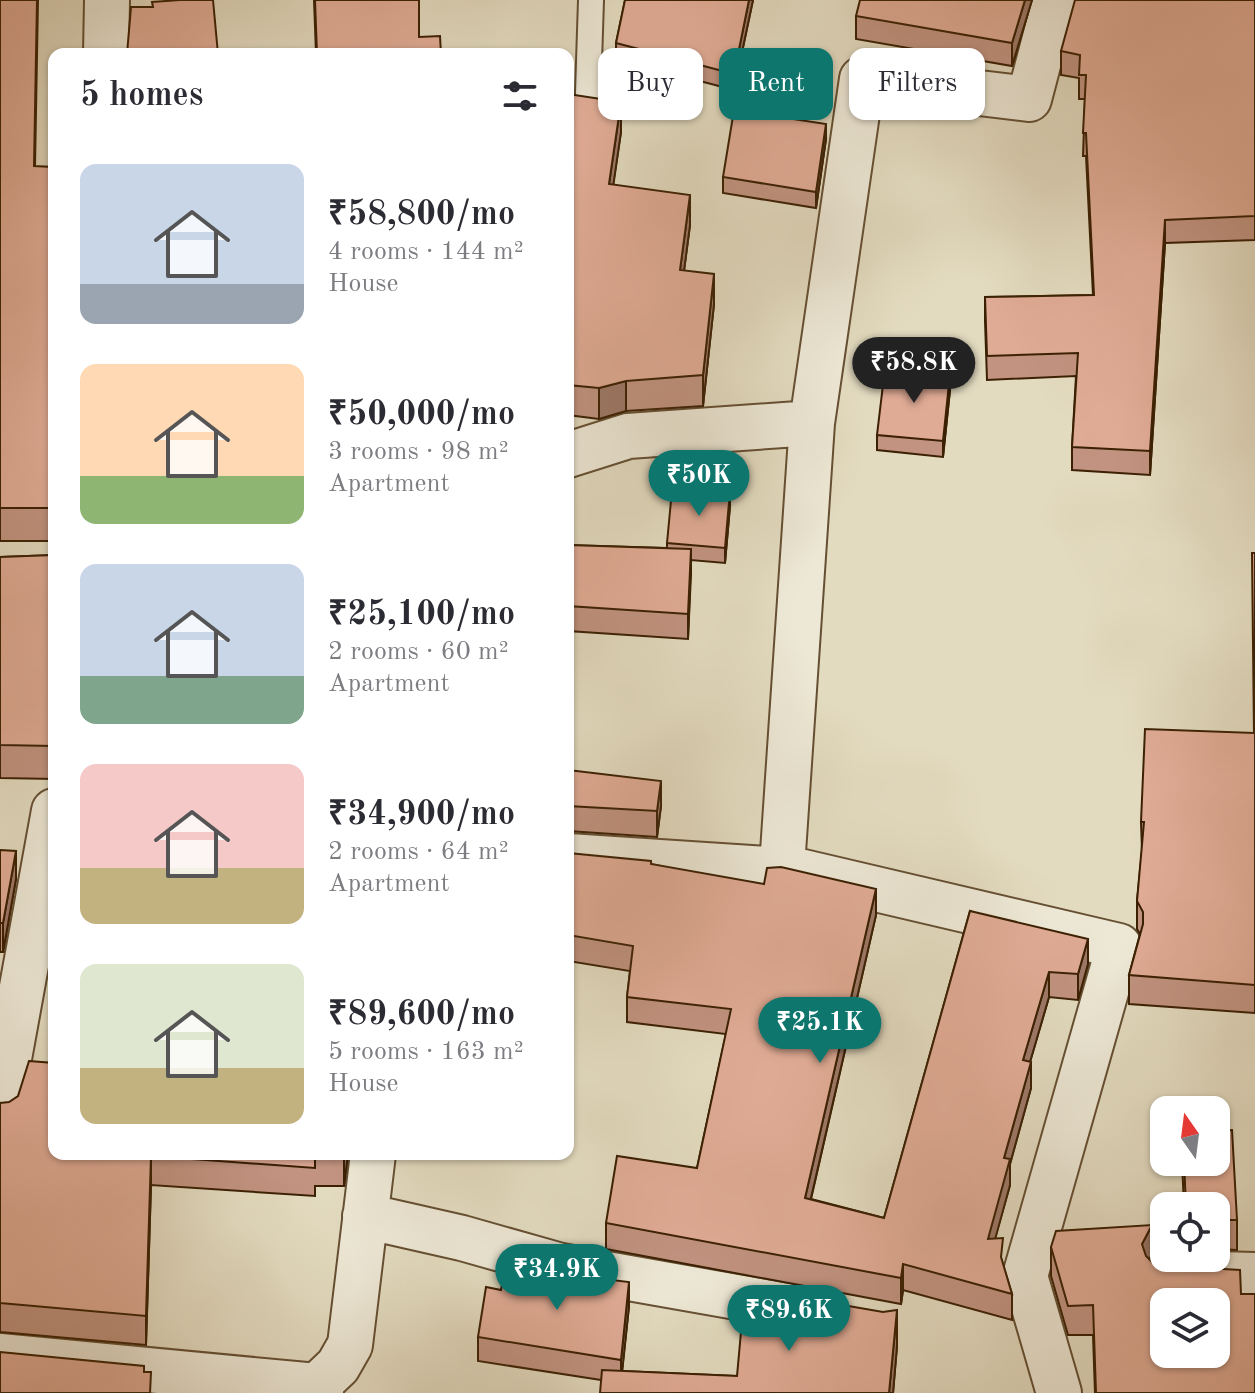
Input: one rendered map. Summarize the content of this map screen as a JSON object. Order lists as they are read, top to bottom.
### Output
{
  "north": "top",
  "page": {
    "chip": ["Buy", "Rent", "Filters"],
    "heading": "5 homes",
    "list": [
      {
        "name": "₹58,800/mo",
        "note": "4 rooms · 144 m² · House"
      },
      {
        "name": "₹50,000/mo",
        "note": "3 rooms · 98 m² · Apartment"
      },
      {
        "name": "₹25,100/mo",
        "note": "2 rooms · 60 m² · Apartment"
      },
      {
        "name": "₹34,900/mo",
        "note": "2 rooms · 64 m² · Apartment"
      },
      {
        "name": "₹89,600/mo",
        "note": "5 rooms · 163 m² · House"
      }
    ],
    "price": [
      "₹58.8K",
      "₹50K",
      "₹25.1K",
      "₹34.9K",
      "₹89.6K"
    ]
  }
}
